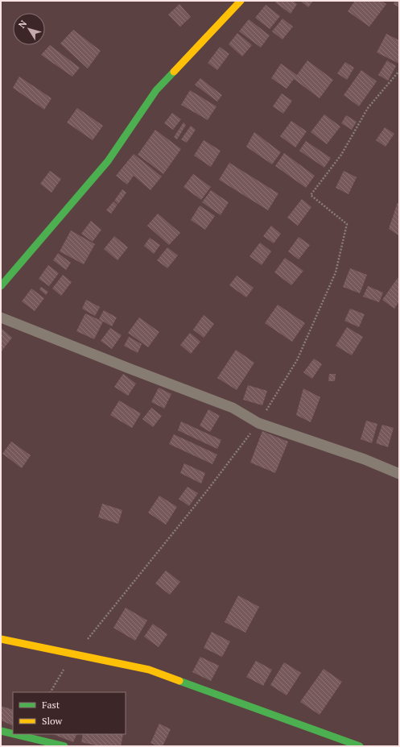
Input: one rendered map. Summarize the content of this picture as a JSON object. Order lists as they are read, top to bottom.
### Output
{
  "legend": ["Fast", "Slow"],
  "north": "top left"
}
